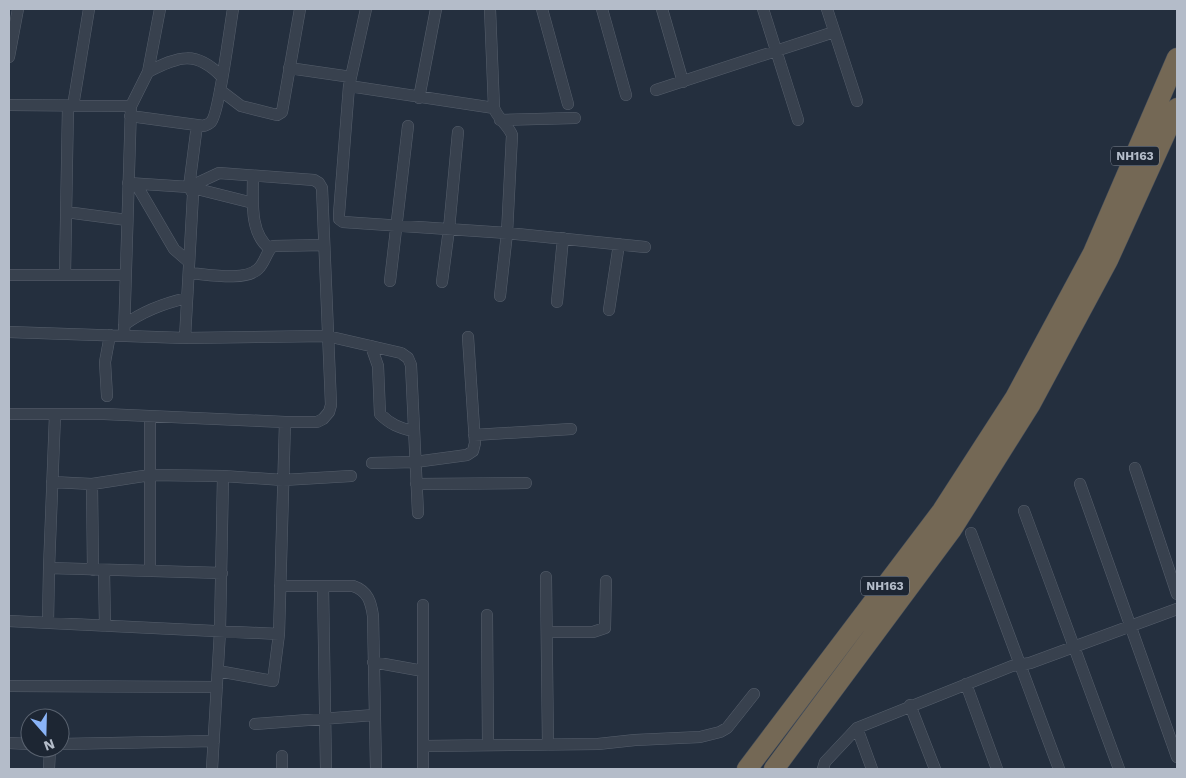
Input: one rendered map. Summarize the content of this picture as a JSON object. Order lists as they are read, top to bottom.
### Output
{
  "streets": {
    "highway": ["NH163"]
  },
  "north": "bottom"
}
